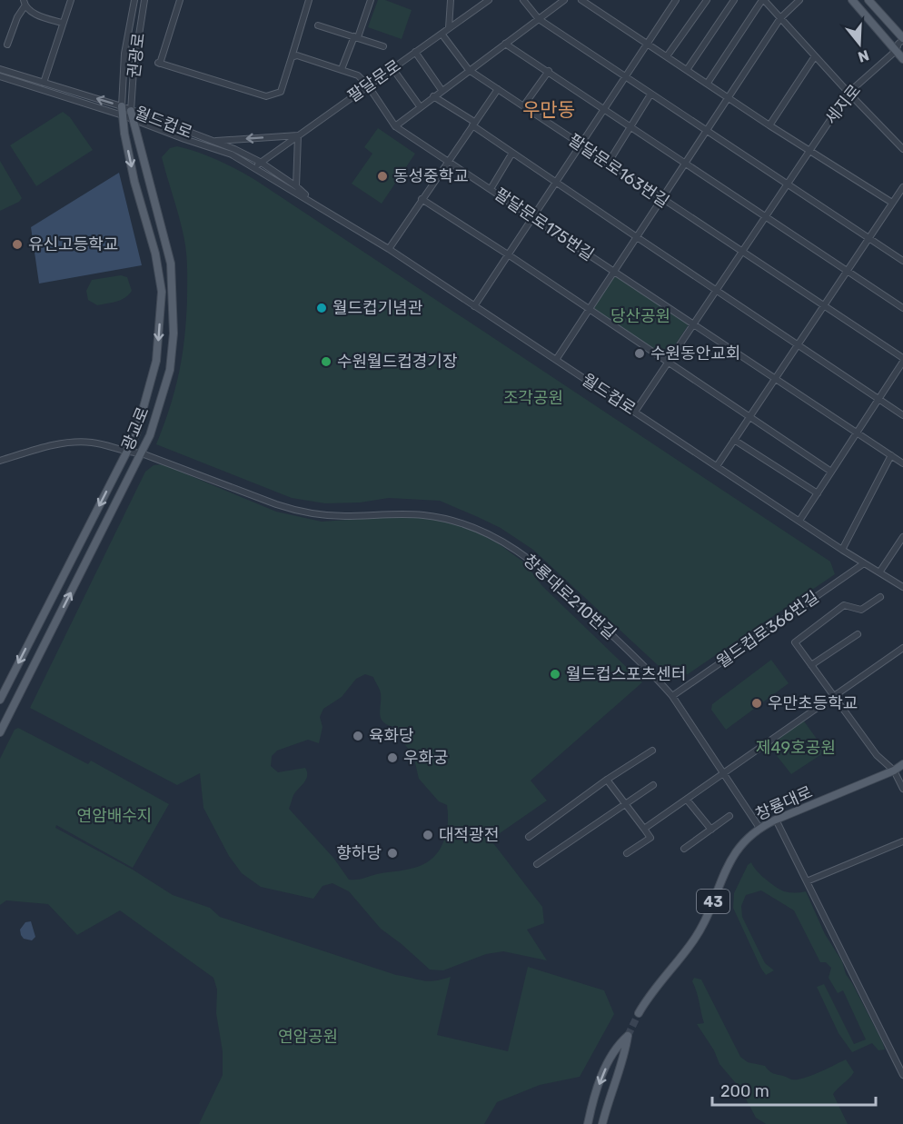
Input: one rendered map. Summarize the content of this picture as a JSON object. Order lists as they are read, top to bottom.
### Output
{
  "streets": {
    "main road": ["광교로", "창룡대로", "43"],
    "street": [
      "권광로",
      "팔달문로",
      "세지로",
      "월드컵로",
      "팔달문로163번길",
      "팔달문로175번길",
      "창룡대로210번길",
      "월드컵로366번길"
    ]
  },
  "crossings": [
    ["권광로", "월드컵로"],
    ["권광로", "광교로"],
    ["팔달문로", "월드컵로"],
    ["팔달문로", "팔달문로163번길"],
    ["팔달문로", "팔달문로175번길"],
    ["세지로", "월드컵로"],
    ["세지로", "팔달문로163번길"],
    ["세지로", "팔달문로175번길"],
    ["월드컵로", "광교로"],
    ["월드컵로", "월드컵로366번길"],
    ["광교로", "창룡대로210번길"],
    ["창룡대로210번길", "월드컵로366번길"],
    ["창룡대로210번길", "창룡대로"]
  ],
  "districts": ["우만동"],
  "parks": [
    "당산공원",
    "조각공원",
    "제49호공원",
    "연암배수지",
    "연암공원"
  ],
  "places": [
    "동성중학교",
    "유신고등학교",
    "월드컵기념관",
    "수원동안교회",
    "수원월드컵경기장",
    "월드컵스포츠센터",
    "우만초등학교",
    "육화당",
    "우화궁",
    "대적광전",
    "향하당"
  ],
  "scale_bar": "200 m",
  "north": "bottom"
}
